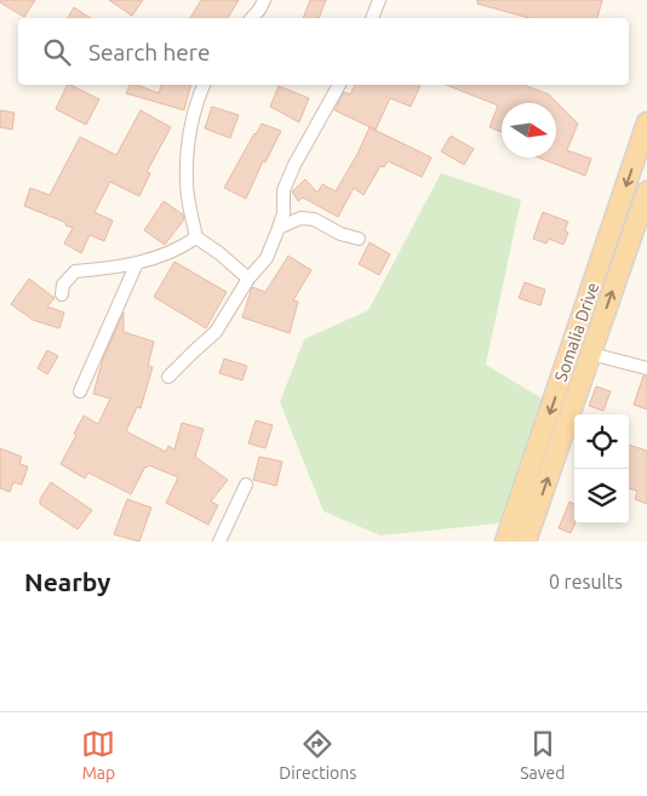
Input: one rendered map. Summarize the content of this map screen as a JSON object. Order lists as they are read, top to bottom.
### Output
{
  "streets": {
    "main road": ["Somalia Drive"]
  },
  "north": "right",
  "page": {
    "search": "Search here",
    "heading": ["Nearby", "0 results"],
    "nav": ["Map", "Directions", "Saved"]
  }
}
